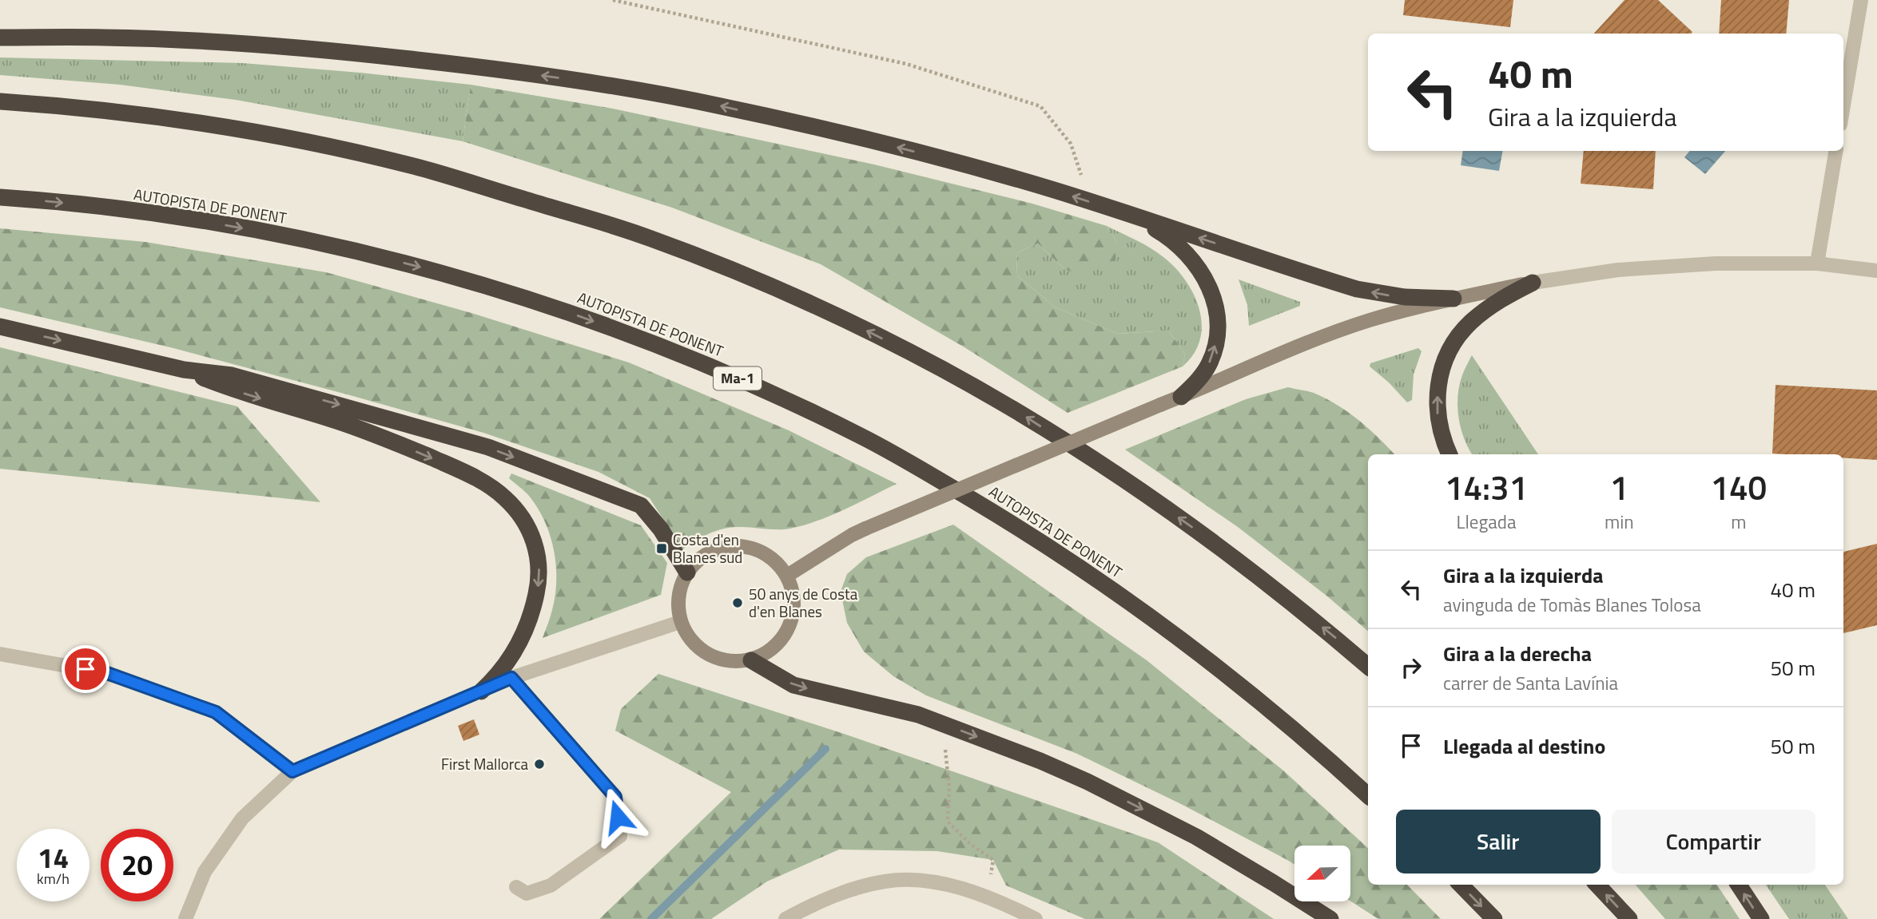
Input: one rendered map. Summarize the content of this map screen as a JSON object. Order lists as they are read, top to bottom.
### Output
{
  "streets": {
    "highway": ["AUTOPISTA DE PONENT", "Ma-1"]
  },
  "places": {
    "transit": ["Costa d'en Blanes sud"],
    "other": ["50 anys de Costa d'en Blanes", "First Mallorca"]
  },
  "north": "left",
  "page": {
    "turn": ["40 m", "Gira a la izquierda"],
    "eta": [
      "14:31",
      "Llegada",
      "1",
      "min",
      "140",
      "m"
    ],
    "list": [
      {
        "name": "Gira a la izquierda",
        "note": "avinguda de Tomàs Blanes Tolosa",
        "value": "40 m"
      },
      {
        "name": "Gira a la derecha",
        "note": "carrer de Santa Lavínia",
        "value": "50 m"
      },
      {
        "name": "Llegada al destino",
        "value": "50 m"
      }
    ],
    "buttons": ["Salir", "Compartir"],
    "speed": "14 km/h",
    "limit": "20"
  }
}
